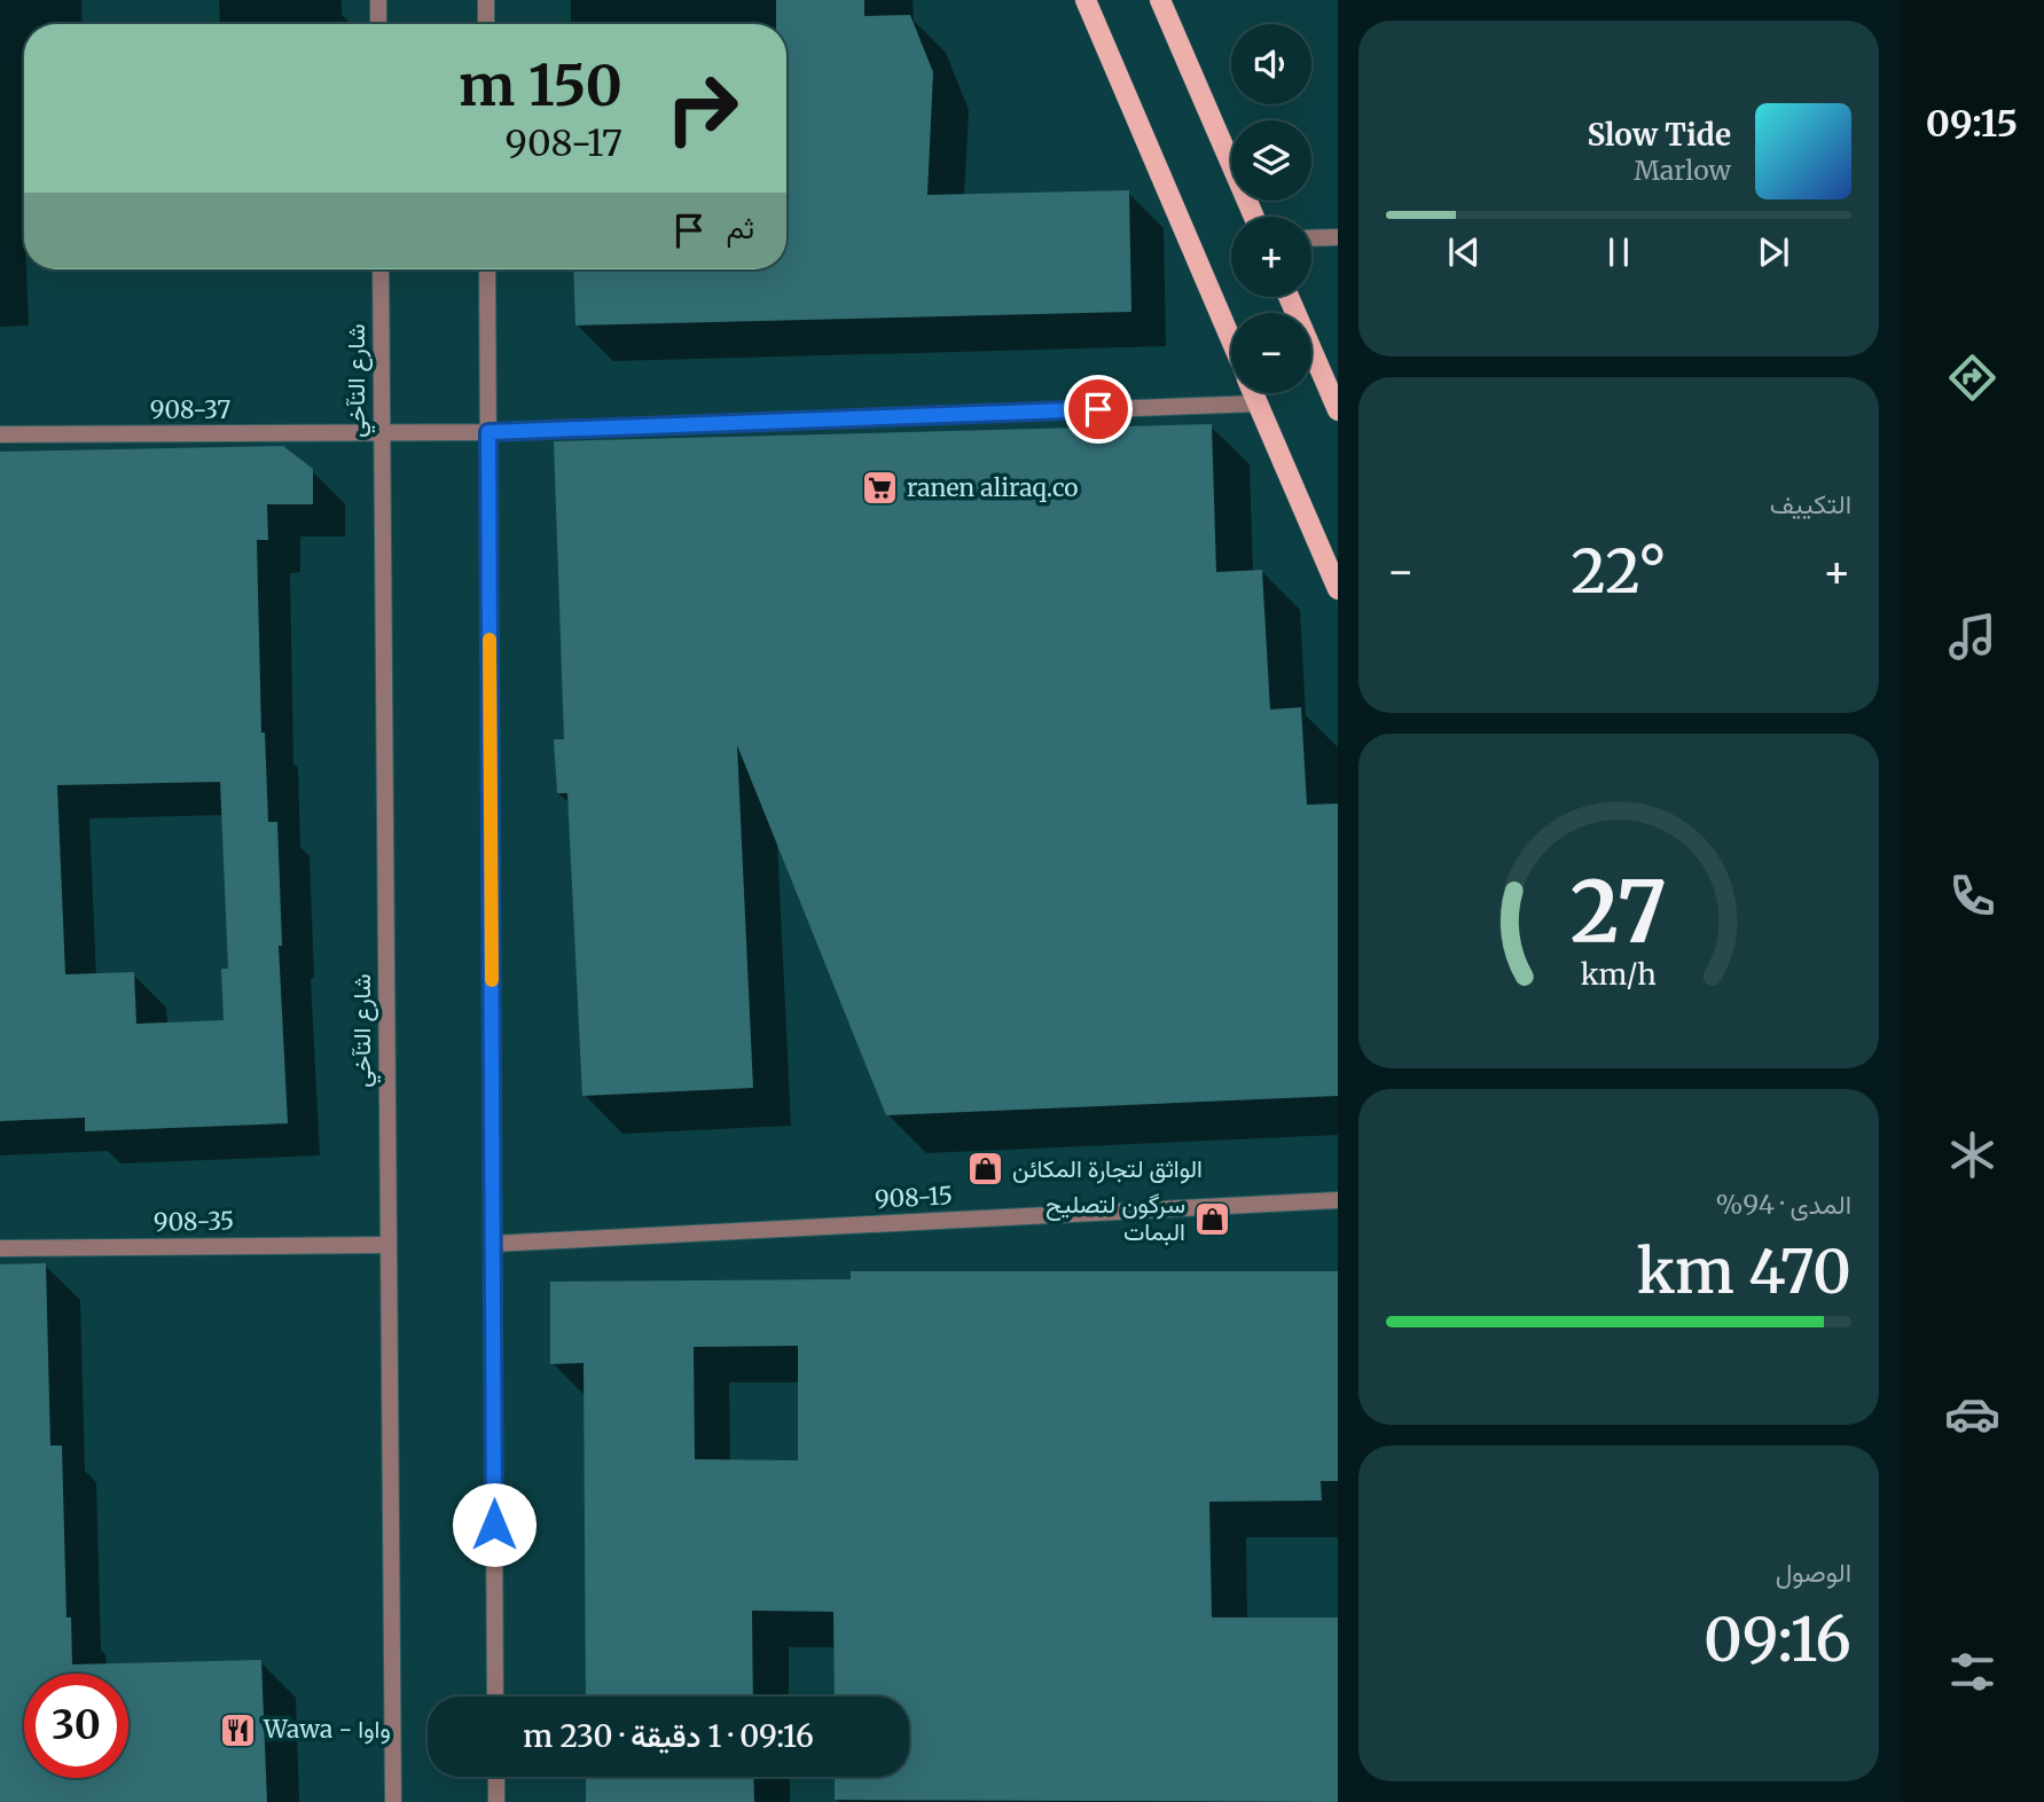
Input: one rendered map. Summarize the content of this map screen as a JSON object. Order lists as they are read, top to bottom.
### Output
{
  "streets": {
    "street": [
      "شارع التآخي",
      "908-37",
      "908-15",
      "908-35"
    ]
  },
  "crossings": [
    ["شارع التآخي", "908-37"],
    ["شارع التآخي", "908-35"]
  ],
  "places": {
    "supermarket": ["ranen aliraq.co"],
    "shop": ["الواثق لتجارة المكائن", "سرگون لتصليح البمات"],
    "restaurant": ["Wawa - واوا"]
  },
  "page": {
    "tabs": "09:15",
    "map_buttons": ["+", "−"],
    "turn": ["150 m", "908-17"],
    "song": ["Slow Tide", "Marlow"],
    "then": "ثم",
    "tile": [
      "التكييف",
      ["المدى · 94%", "470 km"],
      ["الوصول", "09:16"]
    ],
    "heat": ["−", "22°", "+"],
    "limit": "30",
    "trip": "09:16 · 1 دقيقة · 230 m",
    "gauge": ["27", "km/h"]
  }
}
